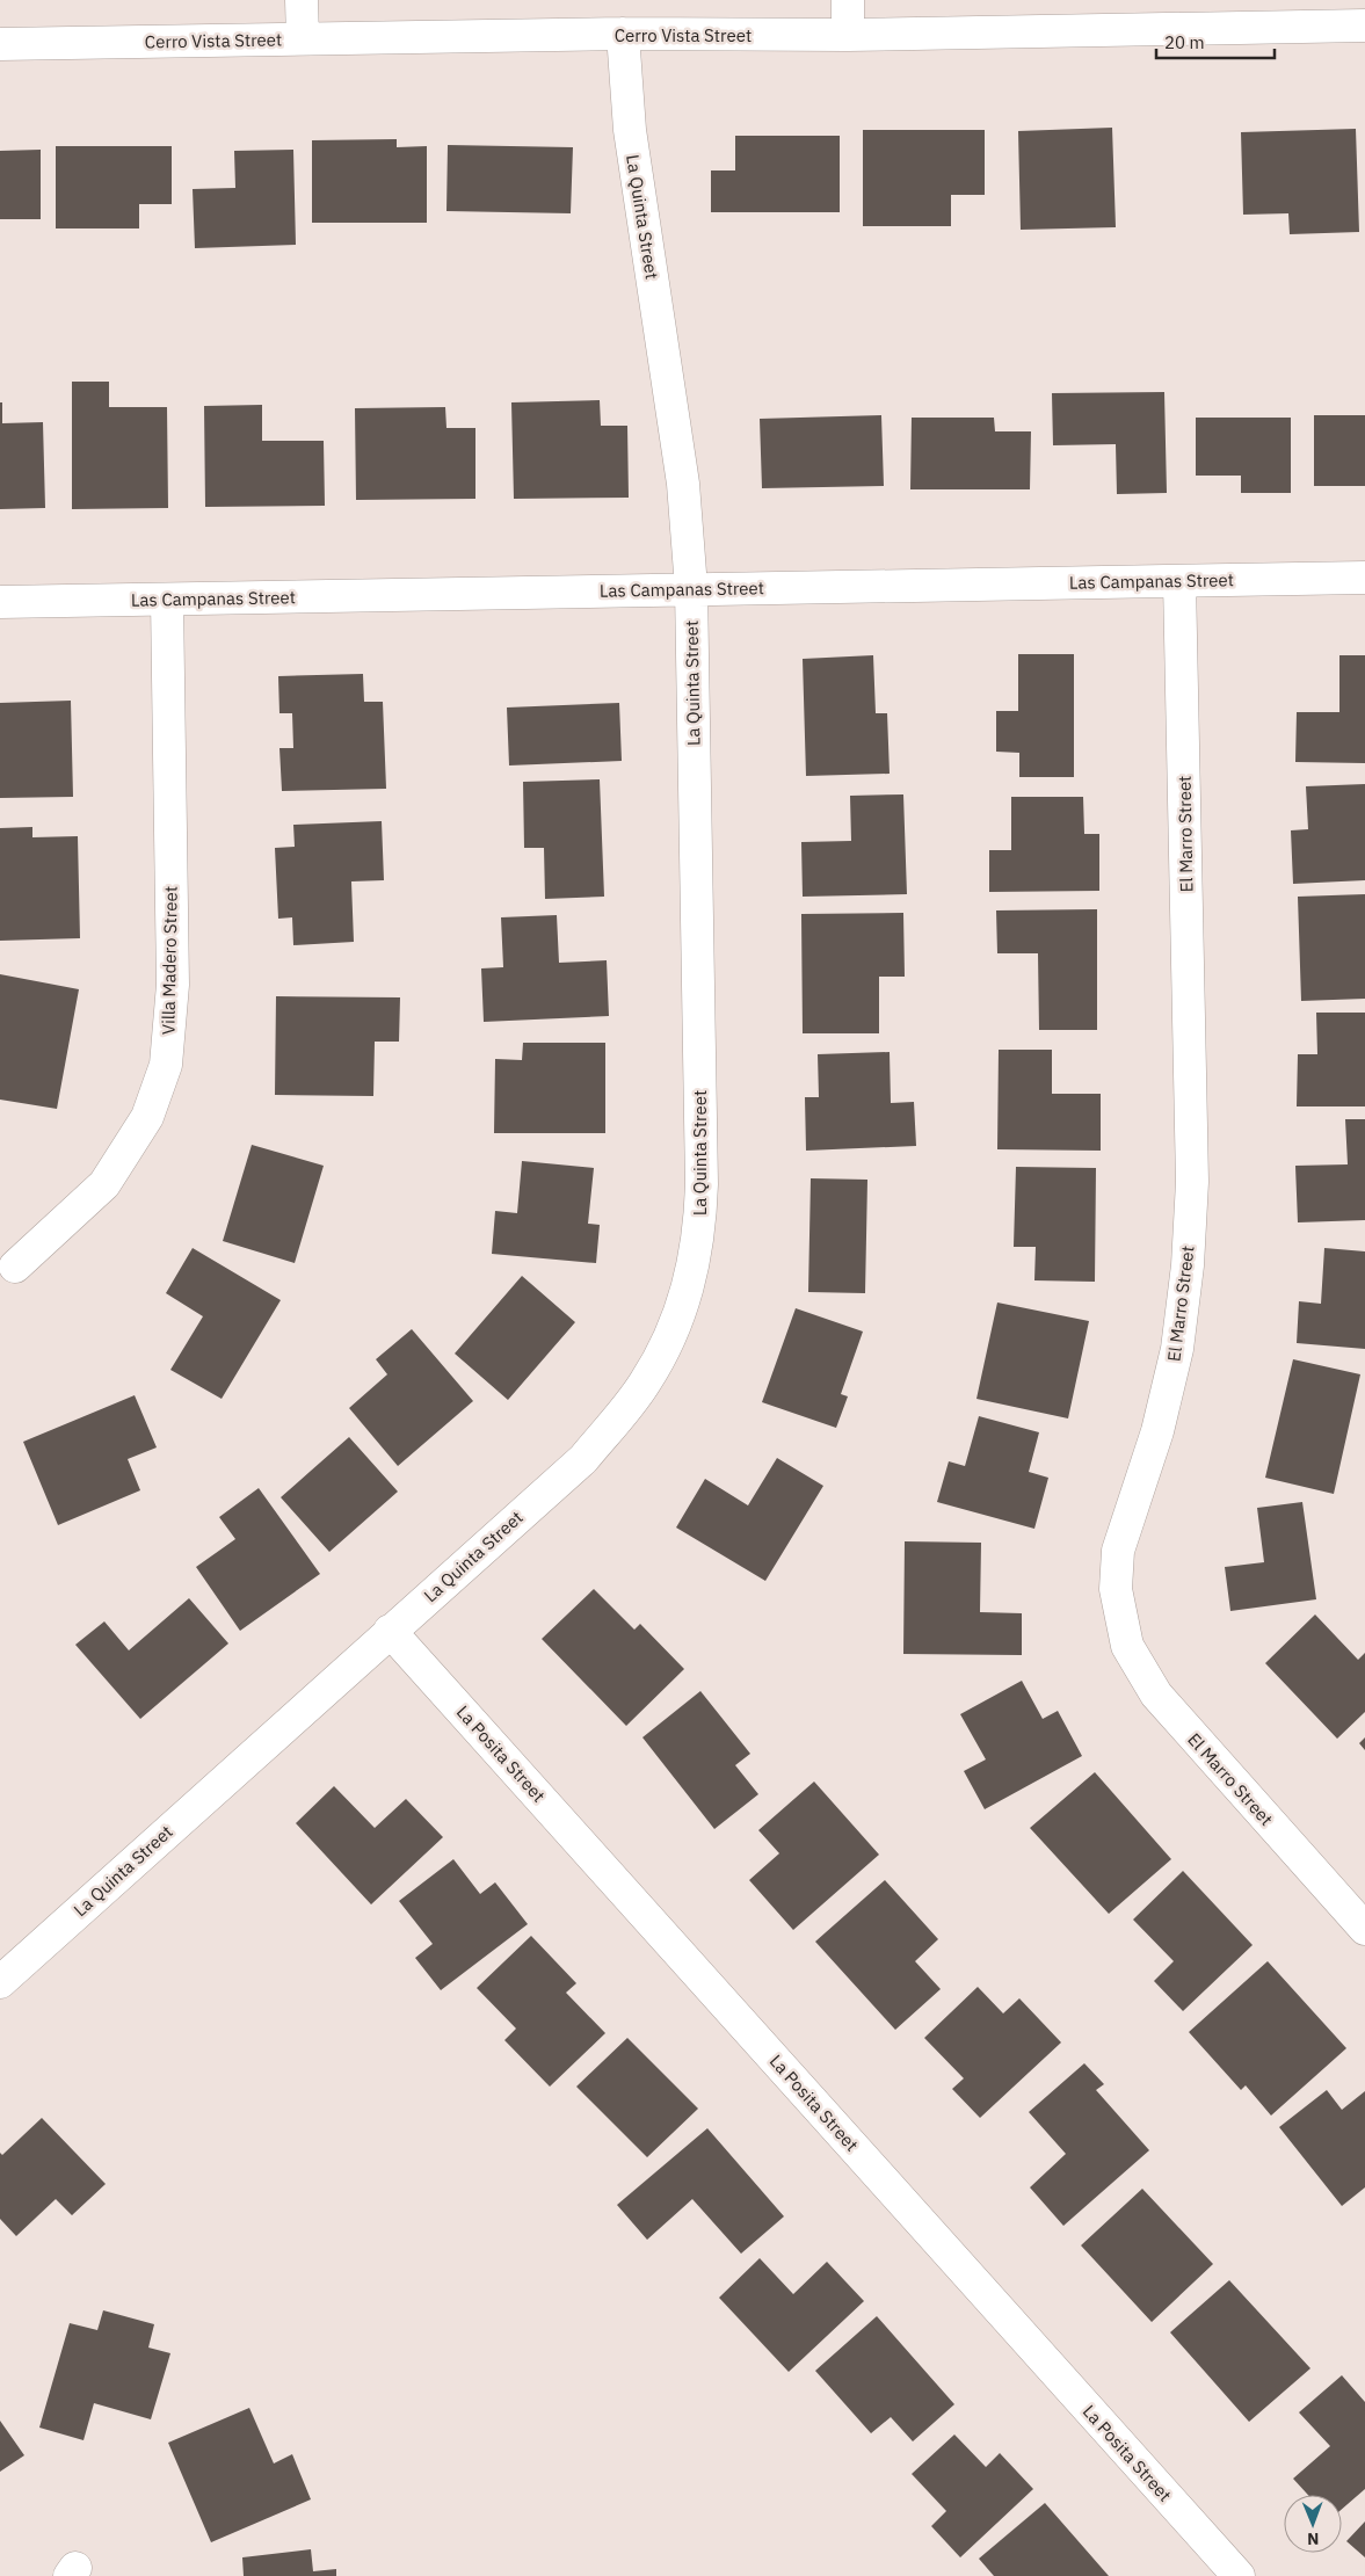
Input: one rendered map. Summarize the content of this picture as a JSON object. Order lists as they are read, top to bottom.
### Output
{
  "streets": {
    "street": [
      "Cerro Vista Street",
      "La Quinta Street",
      "Las Campanas Street",
      "El Marro Street",
      "Villa Madero Street",
      "La Posita Street"
    ]
  },
  "crossings": [
    ["Cerro Vista Street", "La Quinta Street"],
    ["La Quinta Street", "Las Campanas Street"],
    ["La Quinta Street", "La Posita Street"],
    ["Las Campanas Street", "El Marro Street"],
    ["Las Campanas Street", "Villa Madero Street"]
  ],
  "scale_bar": "20 m",
  "north": "bottom"
}
